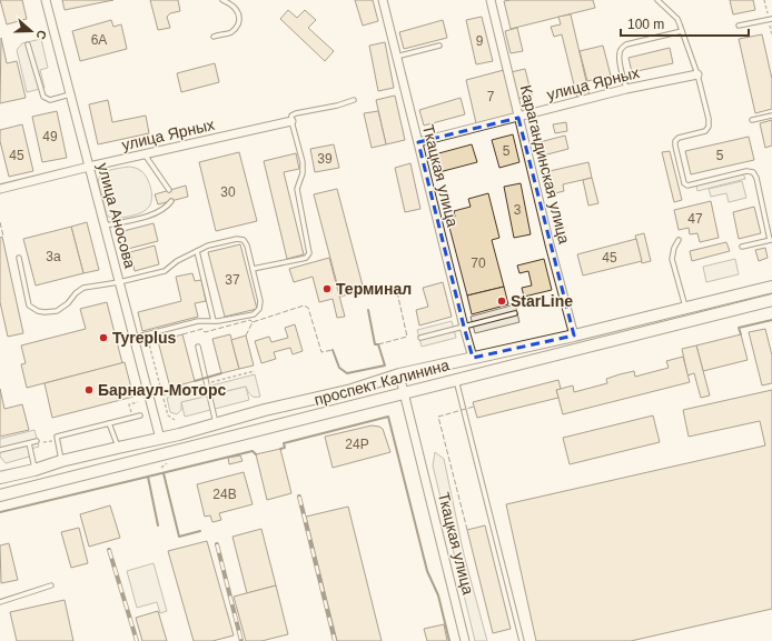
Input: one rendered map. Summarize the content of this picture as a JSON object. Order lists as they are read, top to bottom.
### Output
{
  "streets": {
    "main road": ["проспект Калинина"],
    "street": [
      "улица Ярных",
      "Карагандинская улица",
      "Ткацкая улица",
      "улица Аносова"
    ]
  },
  "crossings": [
    ["улица Ярных", "Карагандинская улица"],
    ["улица Ярных", "Ткацкая улица"],
    ["улица Ярных", "улица Аносова"],
    ["Карагандинская улица", "проспект Калинина"],
    ["Ткацкая улица", "проспект Калинина"],
    ["улица Аносова", "проспект Калинина"]
  ],
  "places": [
    "Терминал",
    "StarLine",
    "Tyreplus",
    "Барнаул-Моторс"
  ],
  "house_numbers": [
    "6А",
    "9",
    "7",
    "49",
    "5",
    "45",
    "5",
    "39",
    "30",
    "3",
    "47",
    "3а",
    "45",
    "70",
    "37",
    "24Р",
    "24В"
  ],
  "scale_bar": "100 m",
  "north": "right"
}
